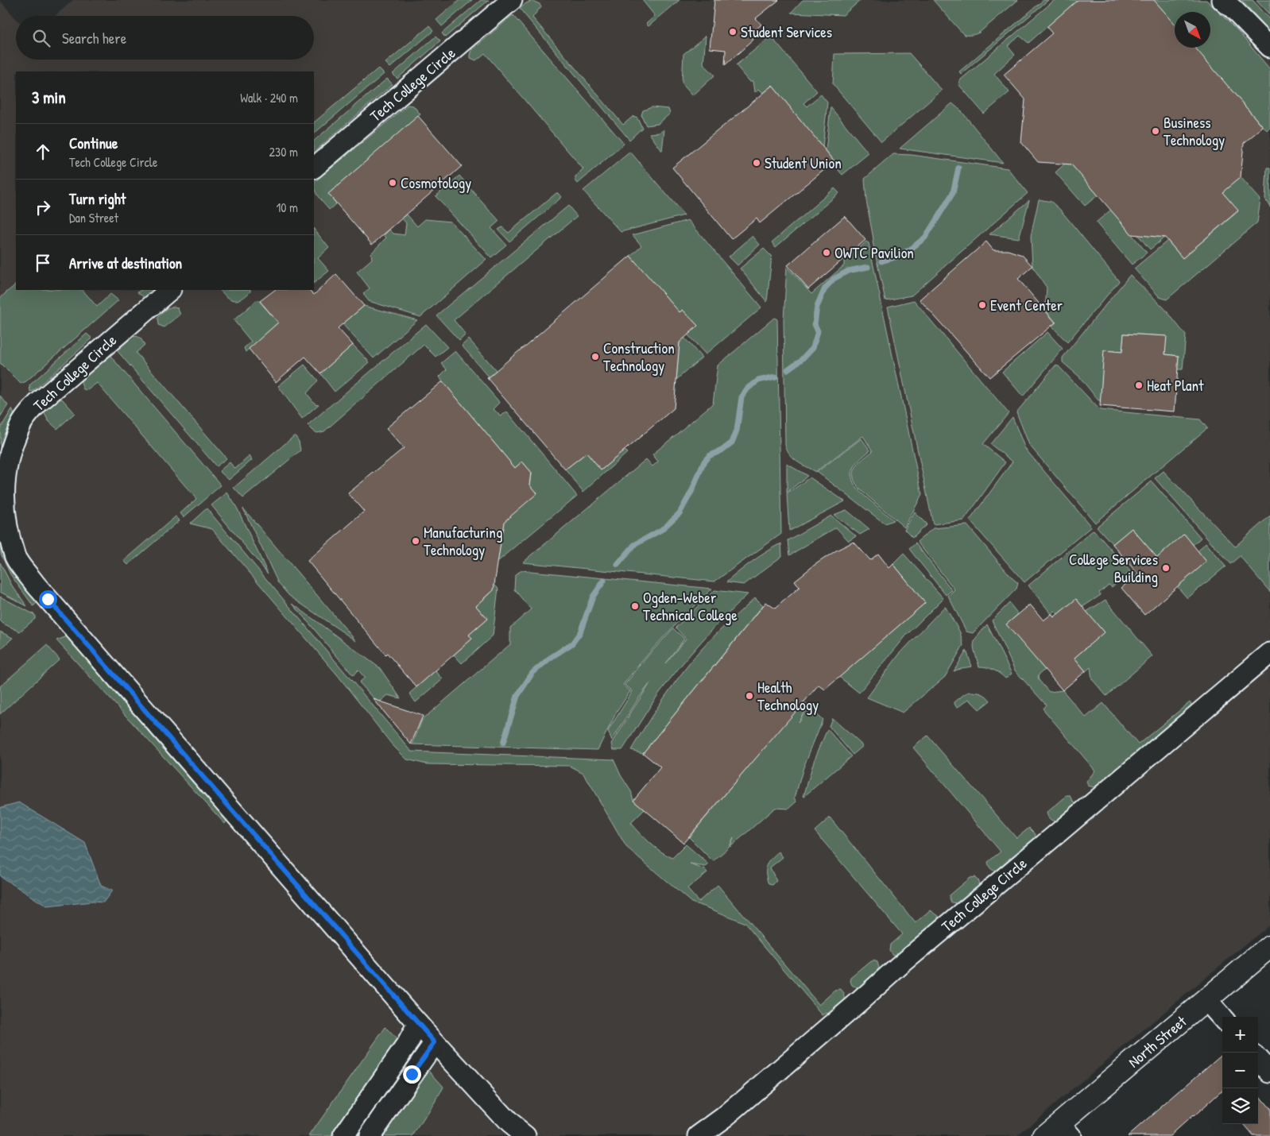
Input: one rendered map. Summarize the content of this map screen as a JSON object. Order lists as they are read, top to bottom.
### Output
{
  "streets": {
    "main road": ["North Street"],
    "street": ["Tech College Circle"]
  },
  "places": [
    "Student Services",
    "Business Technology",
    "Student Union",
    "Cosmotology",
    "OWTC Pavilion",
    "Event Center",
    "Construction Technology",
    "Heat Plant",
    "Manufacturing Technology",
    "College Services Building",
    "Ogden-Weber Technical College",
    "Health Technology"
  ],
  "north": "bottom right",
  "page": {
    "search": "Search here",
    "heading": ["3 min", "Walk · 240 m"],
    "list": [
      ["Continue", "Tech College Circle", "230 m"],
      ["Turn right", "Dan Street", "10 m"],
      "Arrive at destination"
    ],
    "map_buttons": ["+", "−"]
  }
}
